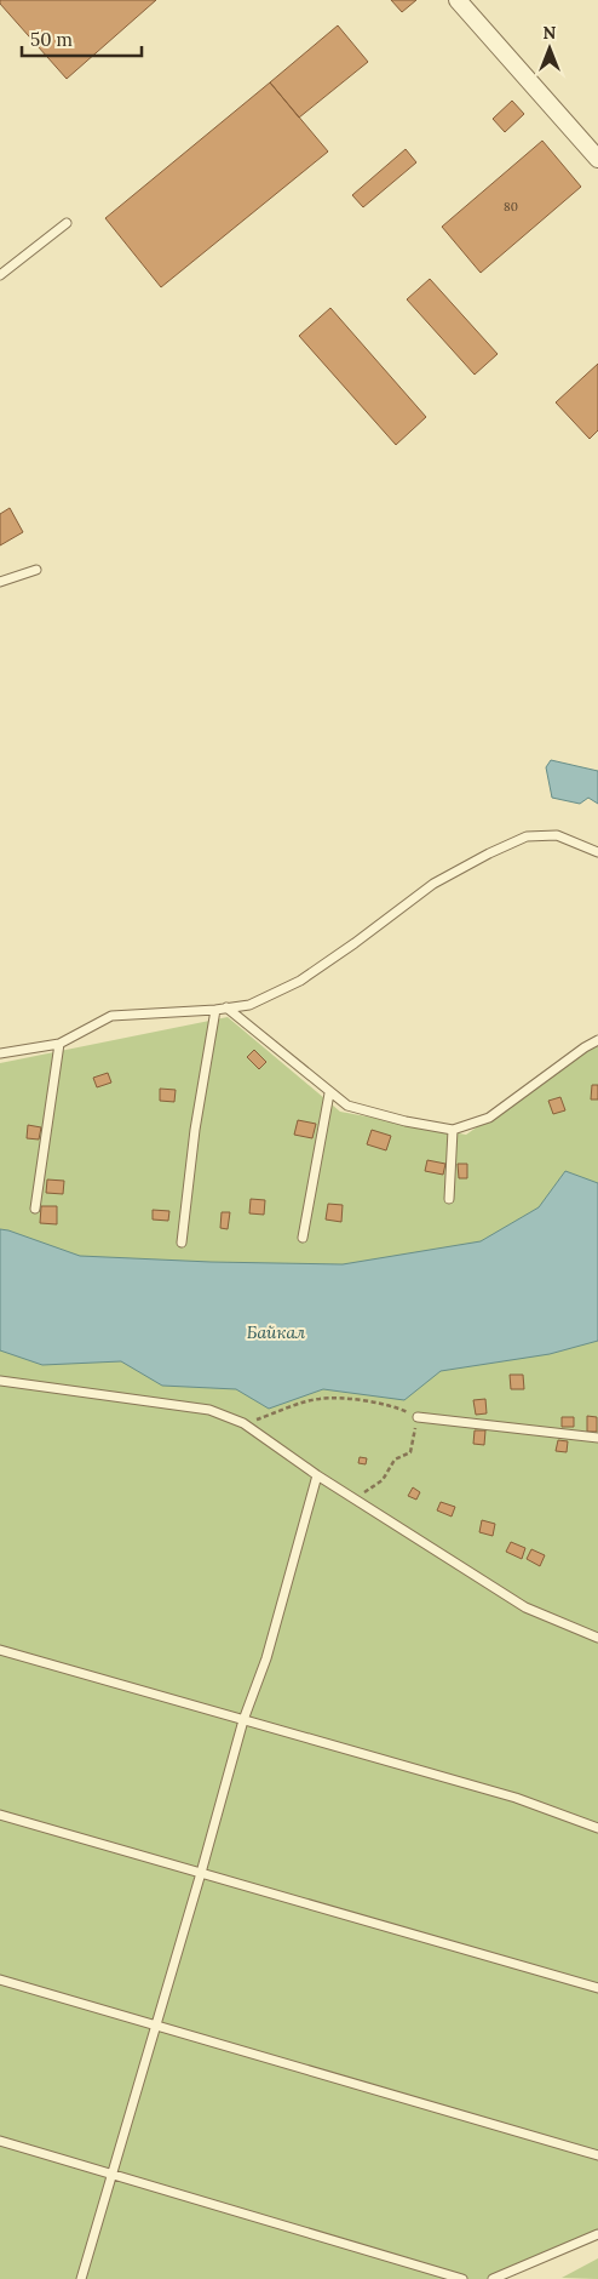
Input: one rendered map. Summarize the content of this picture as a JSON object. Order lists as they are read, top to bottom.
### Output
{
  "water": ["Байкал"],
  "house_numbers": ["80"],
  "scale_bar": "50 m",
  "north": "top"
}
